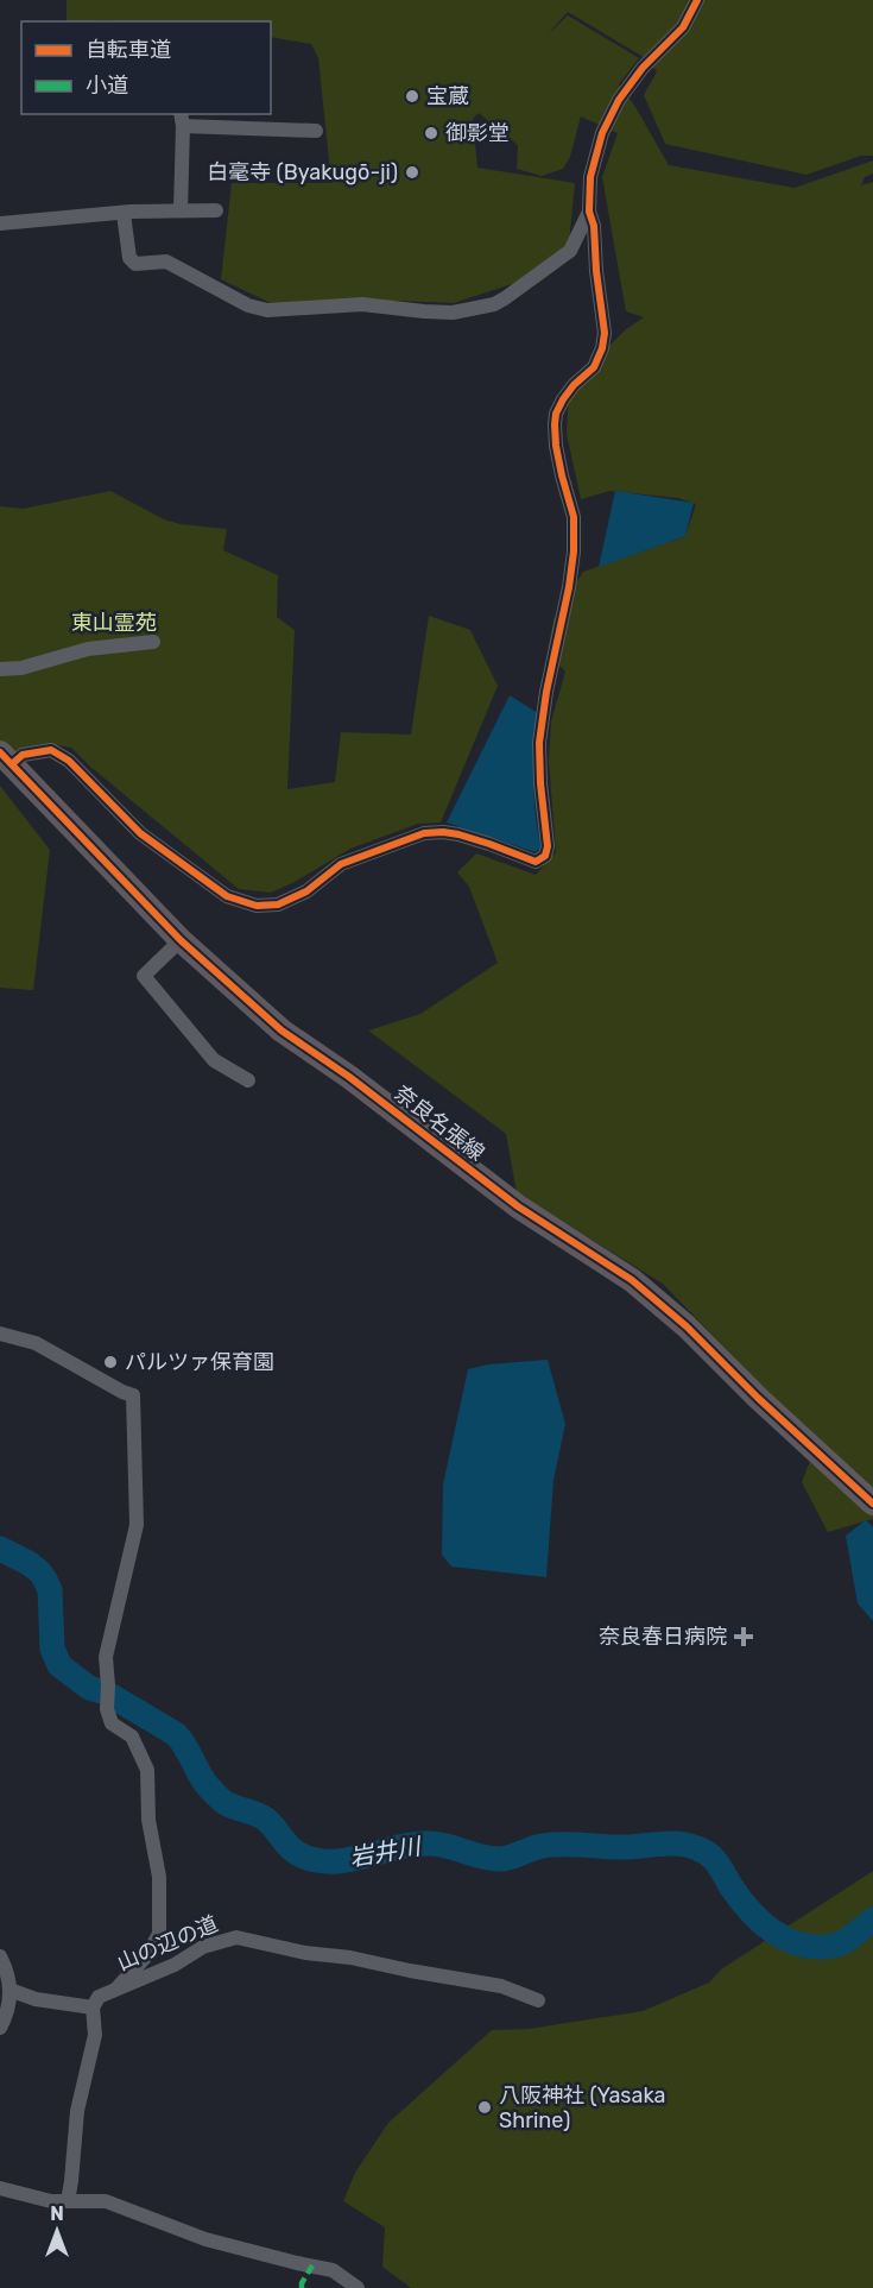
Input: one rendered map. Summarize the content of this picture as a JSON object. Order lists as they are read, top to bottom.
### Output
{
  "streets": {
    "main road": ["奈良名張線"],
    "street": ["山の辺の道"]
  },
  "water": ["岩井川"],
  "parks": ["東山霊苑"],
  "places": {
    "other": [
      "宝蔵",
      "御影堂",
      "白毫寺 (Byakugō-ji)",
      "パルツァ保育園",
      "八阪神社 (Yasaka Shrine)"
    ],
    "health": ["奈良春日病院"]
  },
  "legend": ["自転車道", "小道"],
  "north": "top"
}
